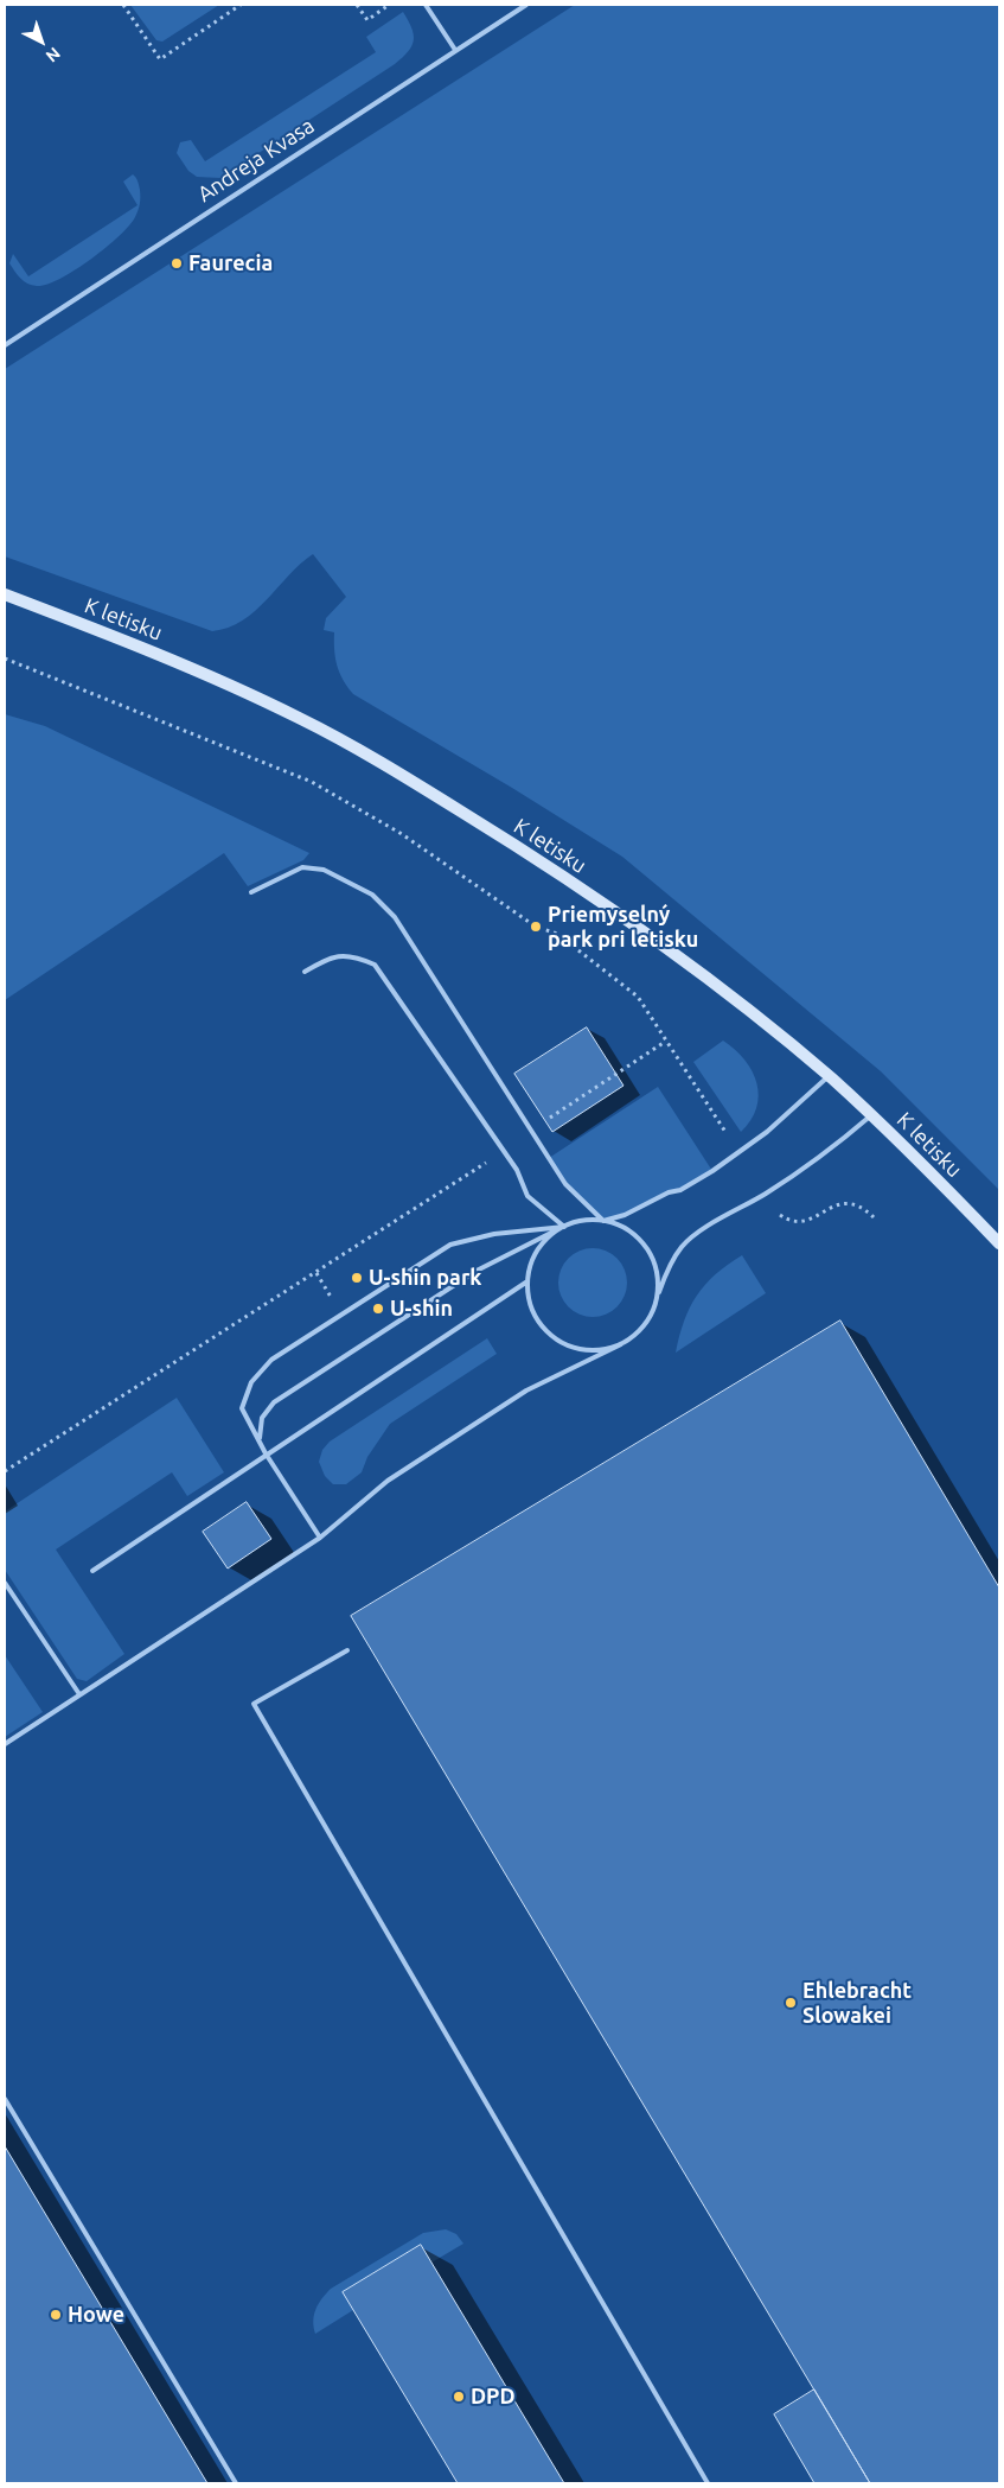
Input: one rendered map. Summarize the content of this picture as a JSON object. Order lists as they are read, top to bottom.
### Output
{
  "streets": {
    "street": ["K letisku"],
    "lane": ["Andreja Kvasa"]
  },
  "places": [
    "Faurecia",
    "Priemyselný park pri letisku",
    "U-shin park",
    "U-shin",
    "Ehlebracht Slowakei",
    "Howe",
    "DPD"
  ],
  "north": "bottom right"
}
